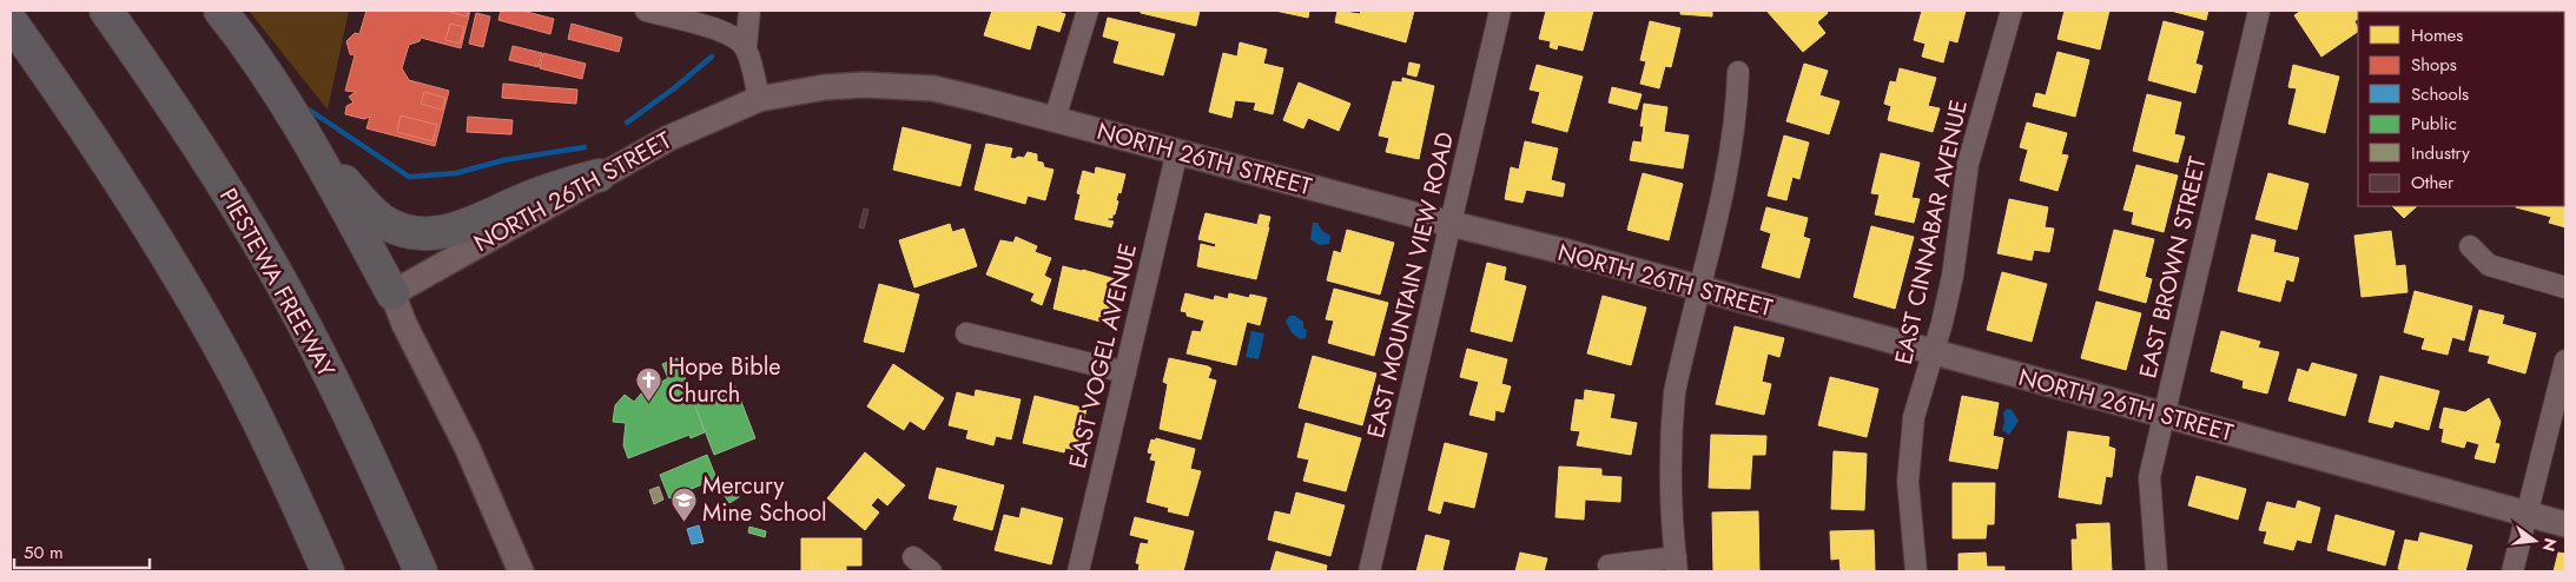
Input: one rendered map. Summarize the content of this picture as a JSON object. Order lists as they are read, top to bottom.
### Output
{
  "streets": {
    "highway": ["PIESTEWA FREEWAY"],
    "street": [
      "NORTH 26TH STREET",
      "EAST CINNABAR AVENUE",
      "EAST BROWN STREET",
      "EAST MOUNTAIN VIEW ROAD",
      "EAST VOGEL AVENUE"
    ]
  },
  "crossings": [
    ["NORTH 26TH STREET", "EAST CINNABAR AVENUE"],
    ["NORTH 26TH STREET", "EAST BROWN STREET"],
    ["NORTH 26TH STREET", "EAST MOUNTAIN VIEW ROAD"],
    ["NORTH 26TH STREET", "EAST VOGEL AVENUE"]
  ],
  "places": {
    "church": ["Hope Bible Church"],
    "school or university": ["Mercury Mine School"]
  },
  "legend": [
    "Homes",
    "Shops",
    "Schools",
    "Public",
    "Industry",
    "Other"
  ],
  "scale_bar": "50 m",
  "north": "right"
}
